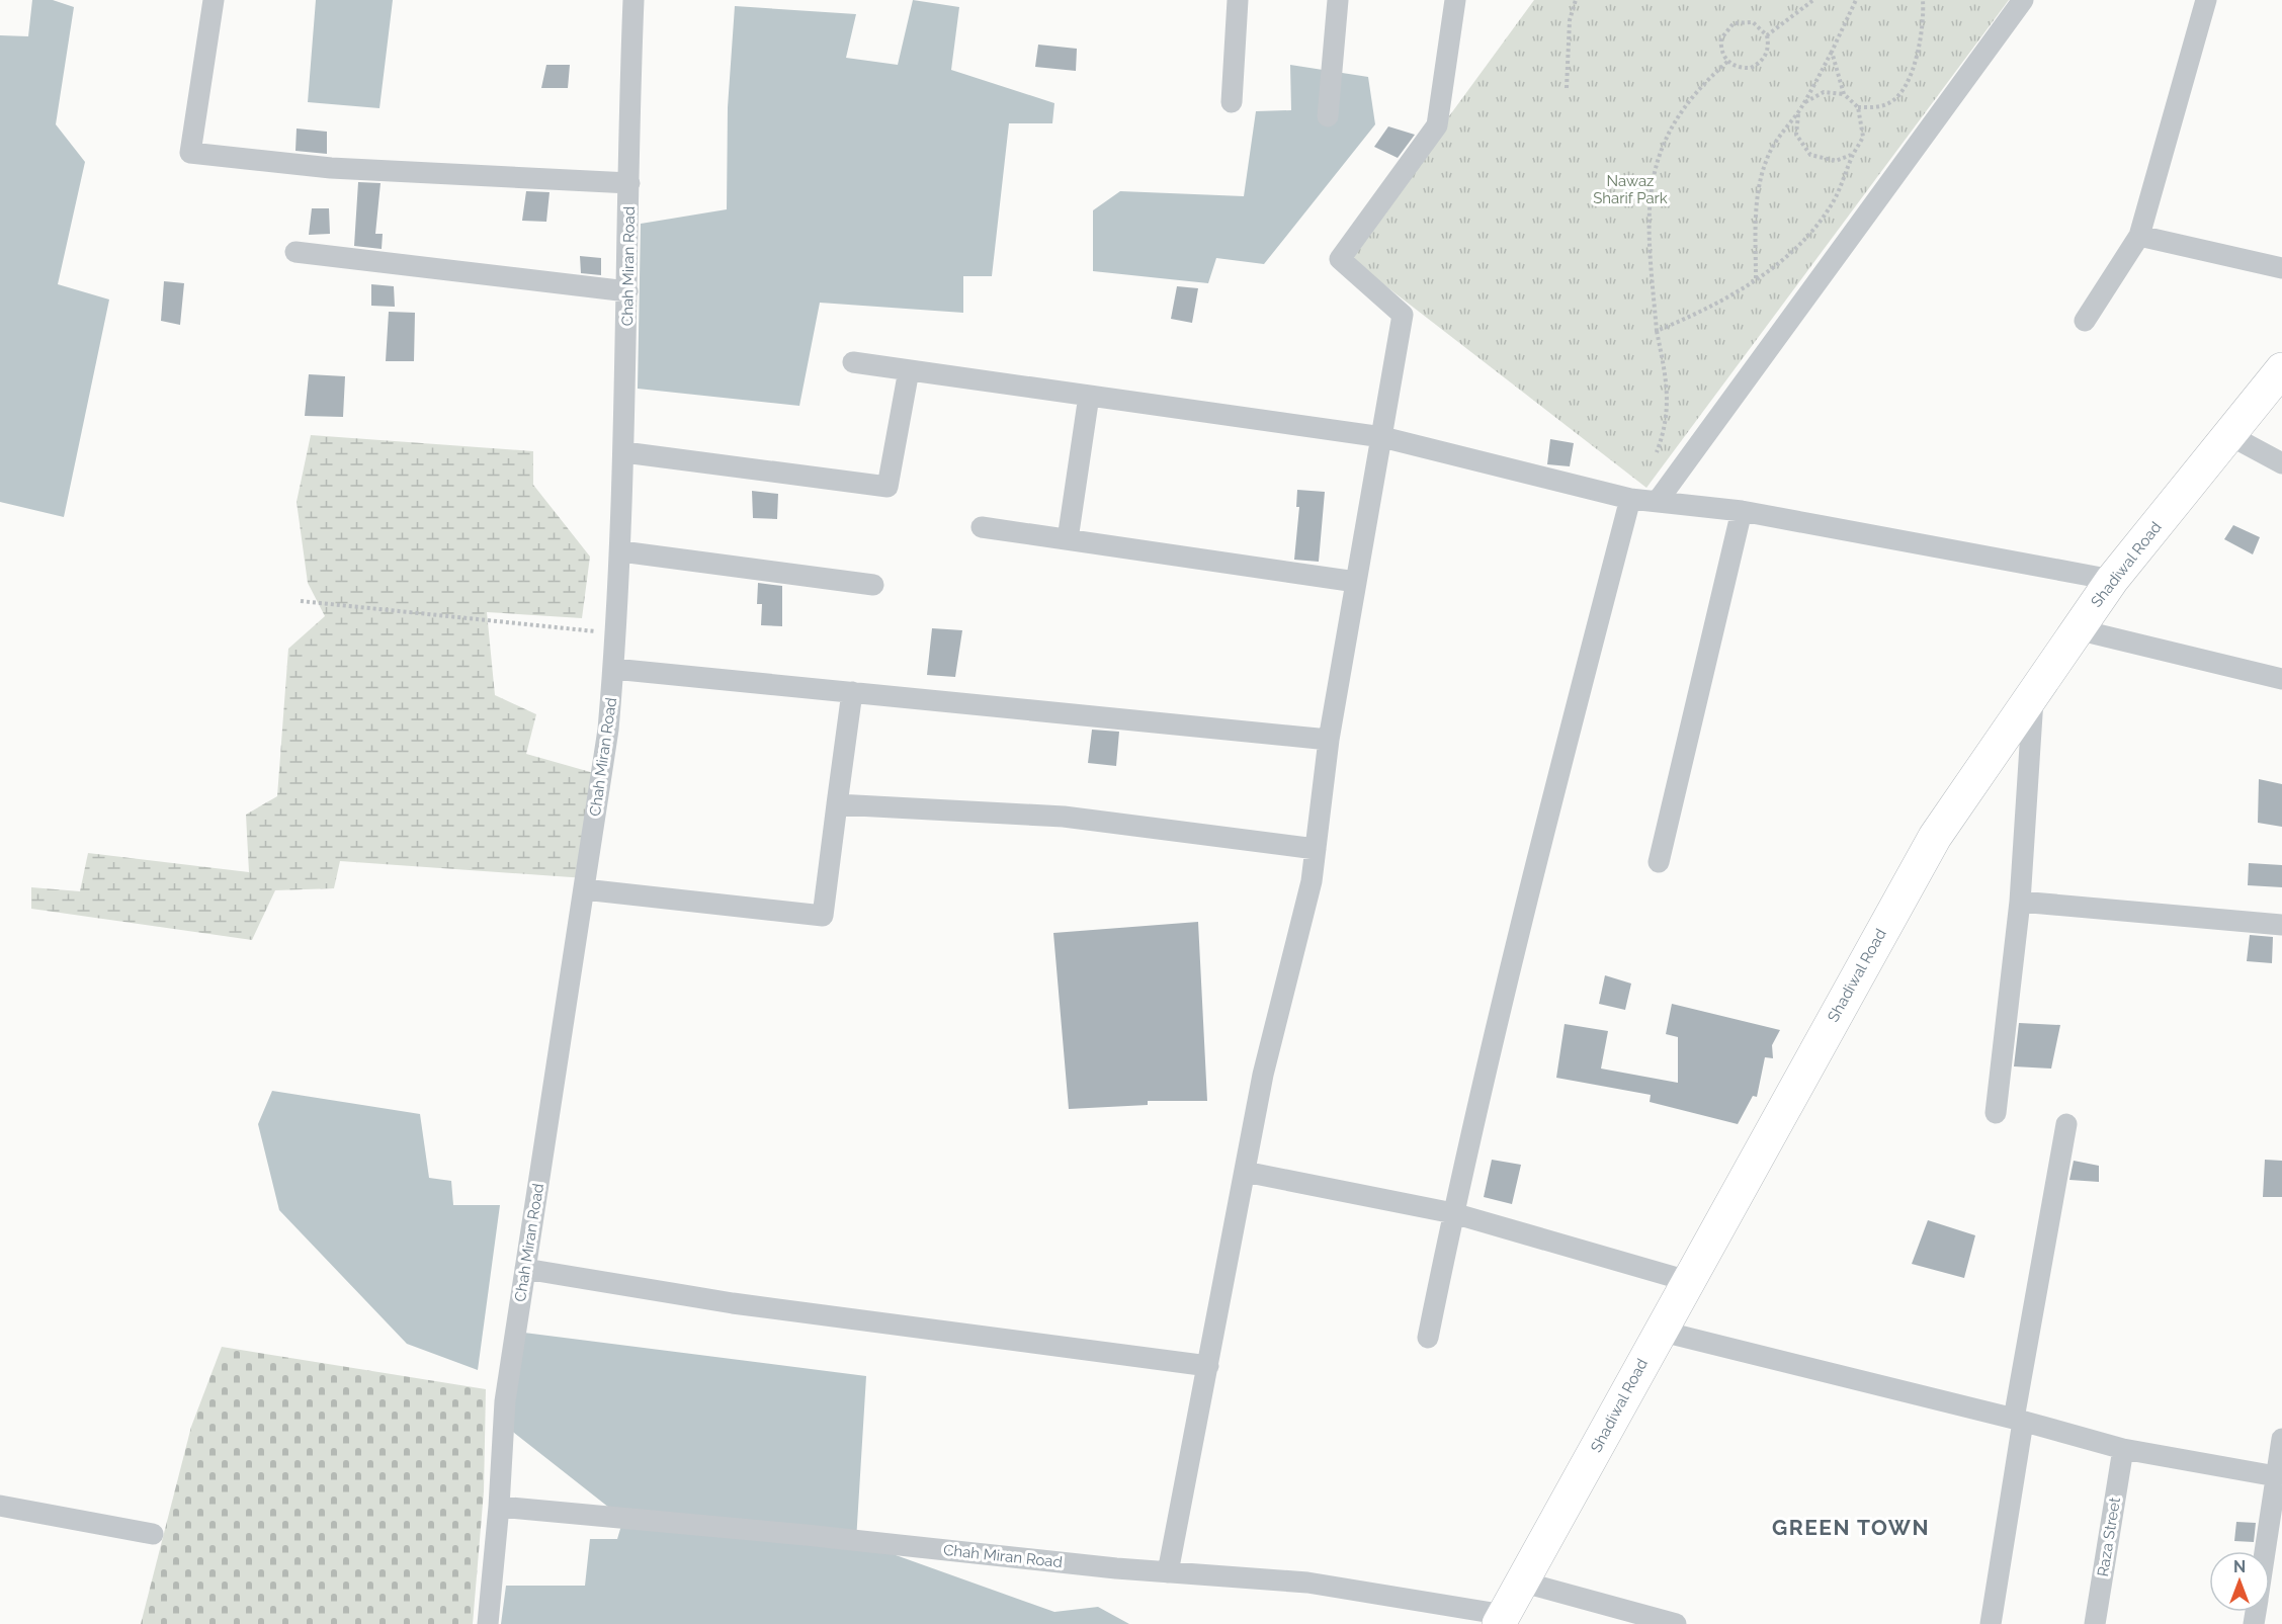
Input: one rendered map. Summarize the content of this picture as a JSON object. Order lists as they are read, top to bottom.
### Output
{
  "streets": {
    "main road": ["Shadiwal Road"],
    "street": ["Chah Miran Road", "Raza Street"]
  },
  "crossings": [
    ["Chah Miran Road", "Shadiwal Road"]
  ],
  "districts": ["GREEN TOWN"],
  "parks": ["Nawaz Sharif Park"],
  "north": "top"
}
